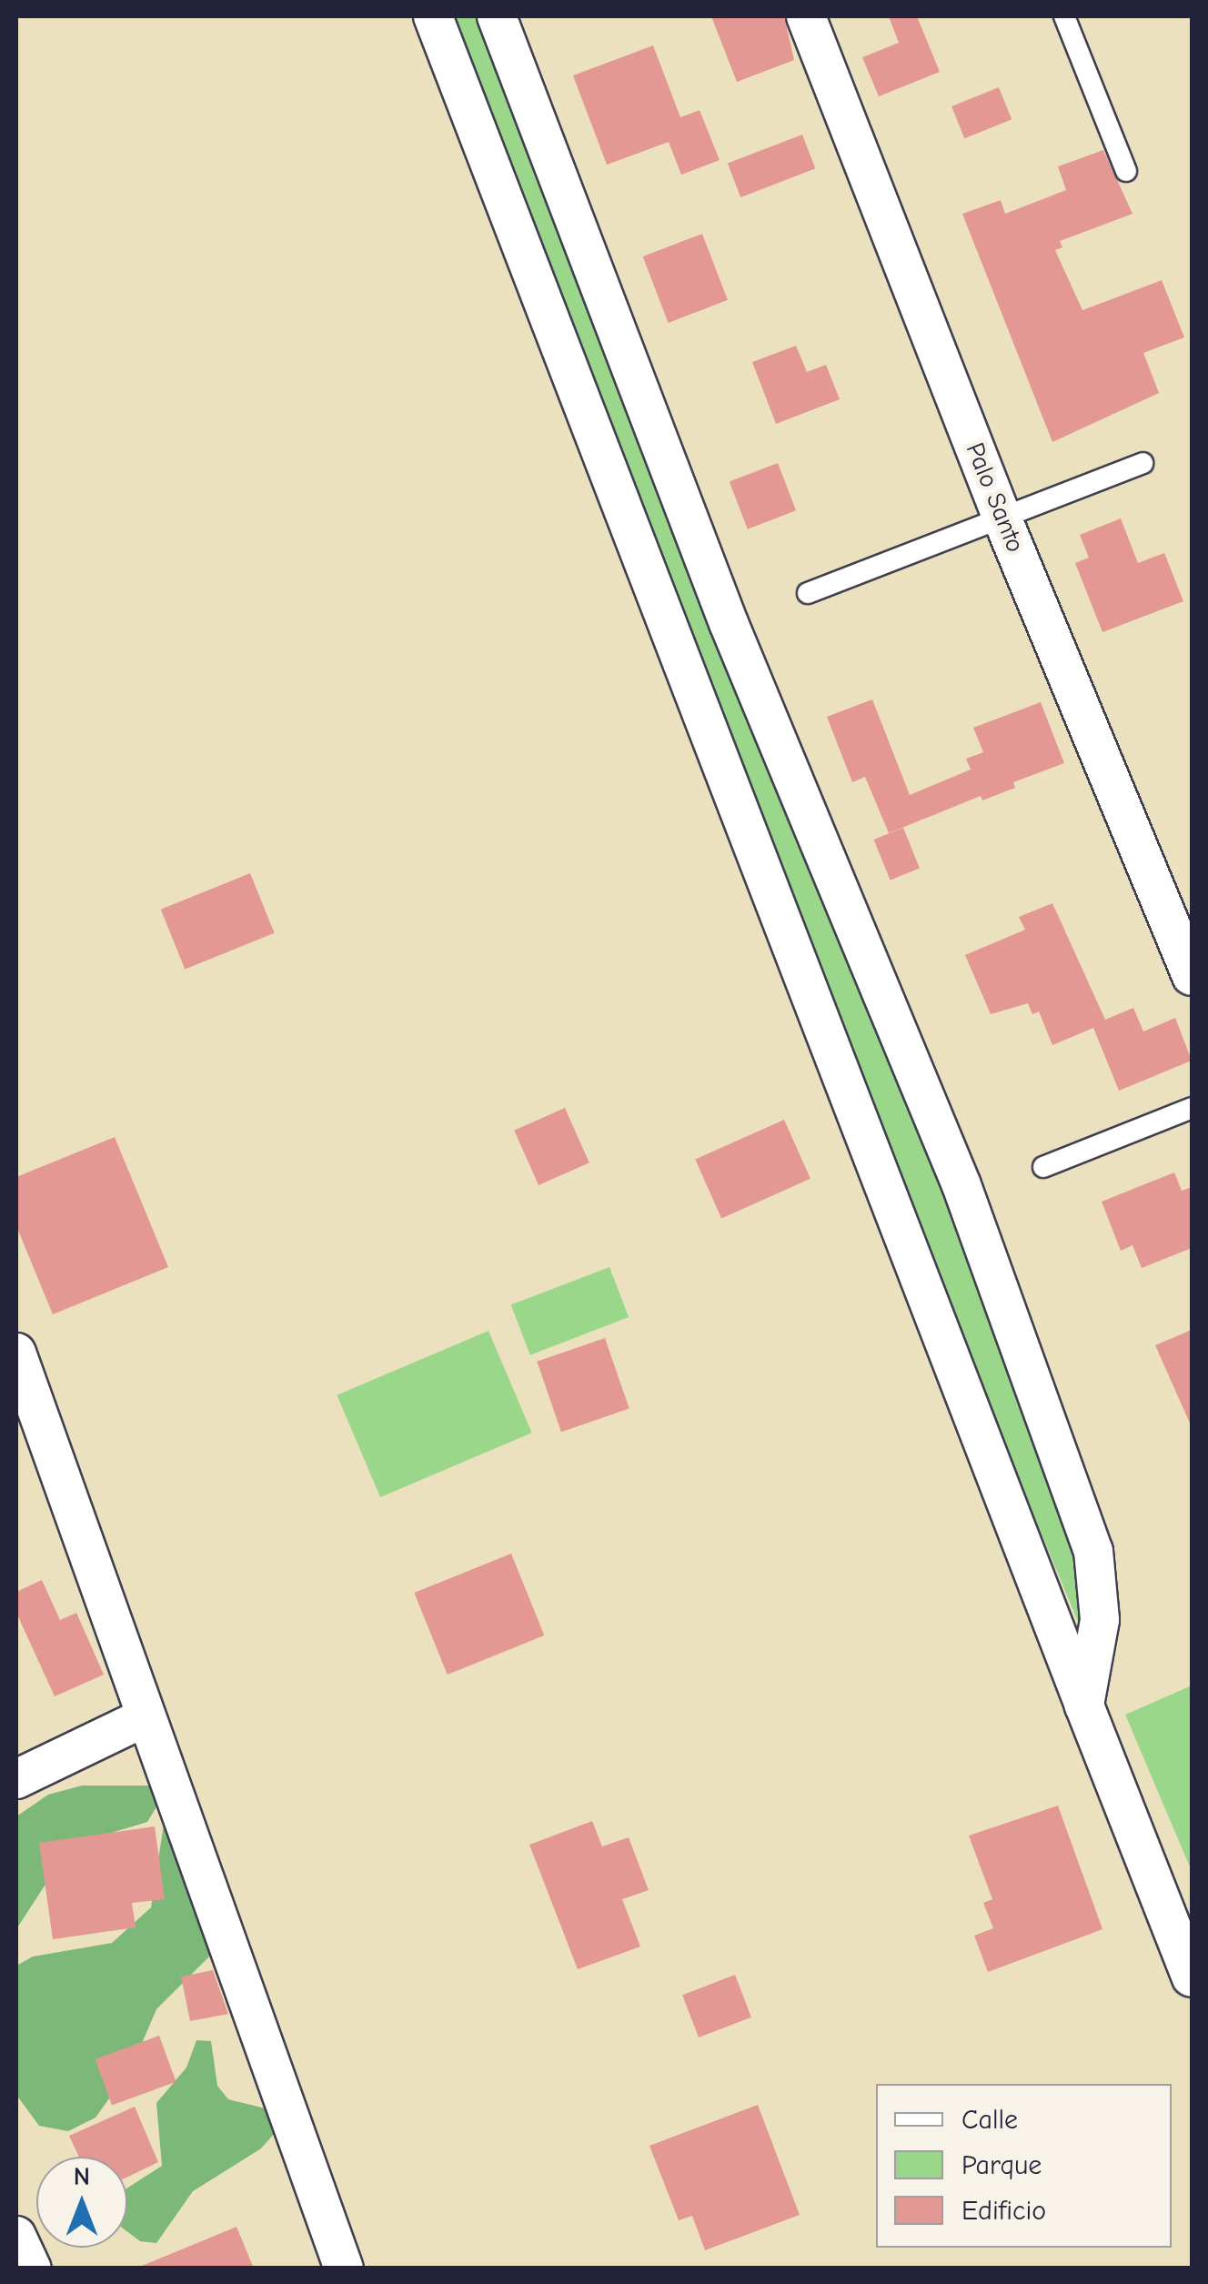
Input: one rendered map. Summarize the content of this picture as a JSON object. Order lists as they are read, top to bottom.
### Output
{
  "streets": {
    "street": ["Palo Santo"]
  },
  "legend": ["Calle", "Parque", "Edificio"],
  "north": "top"
}
